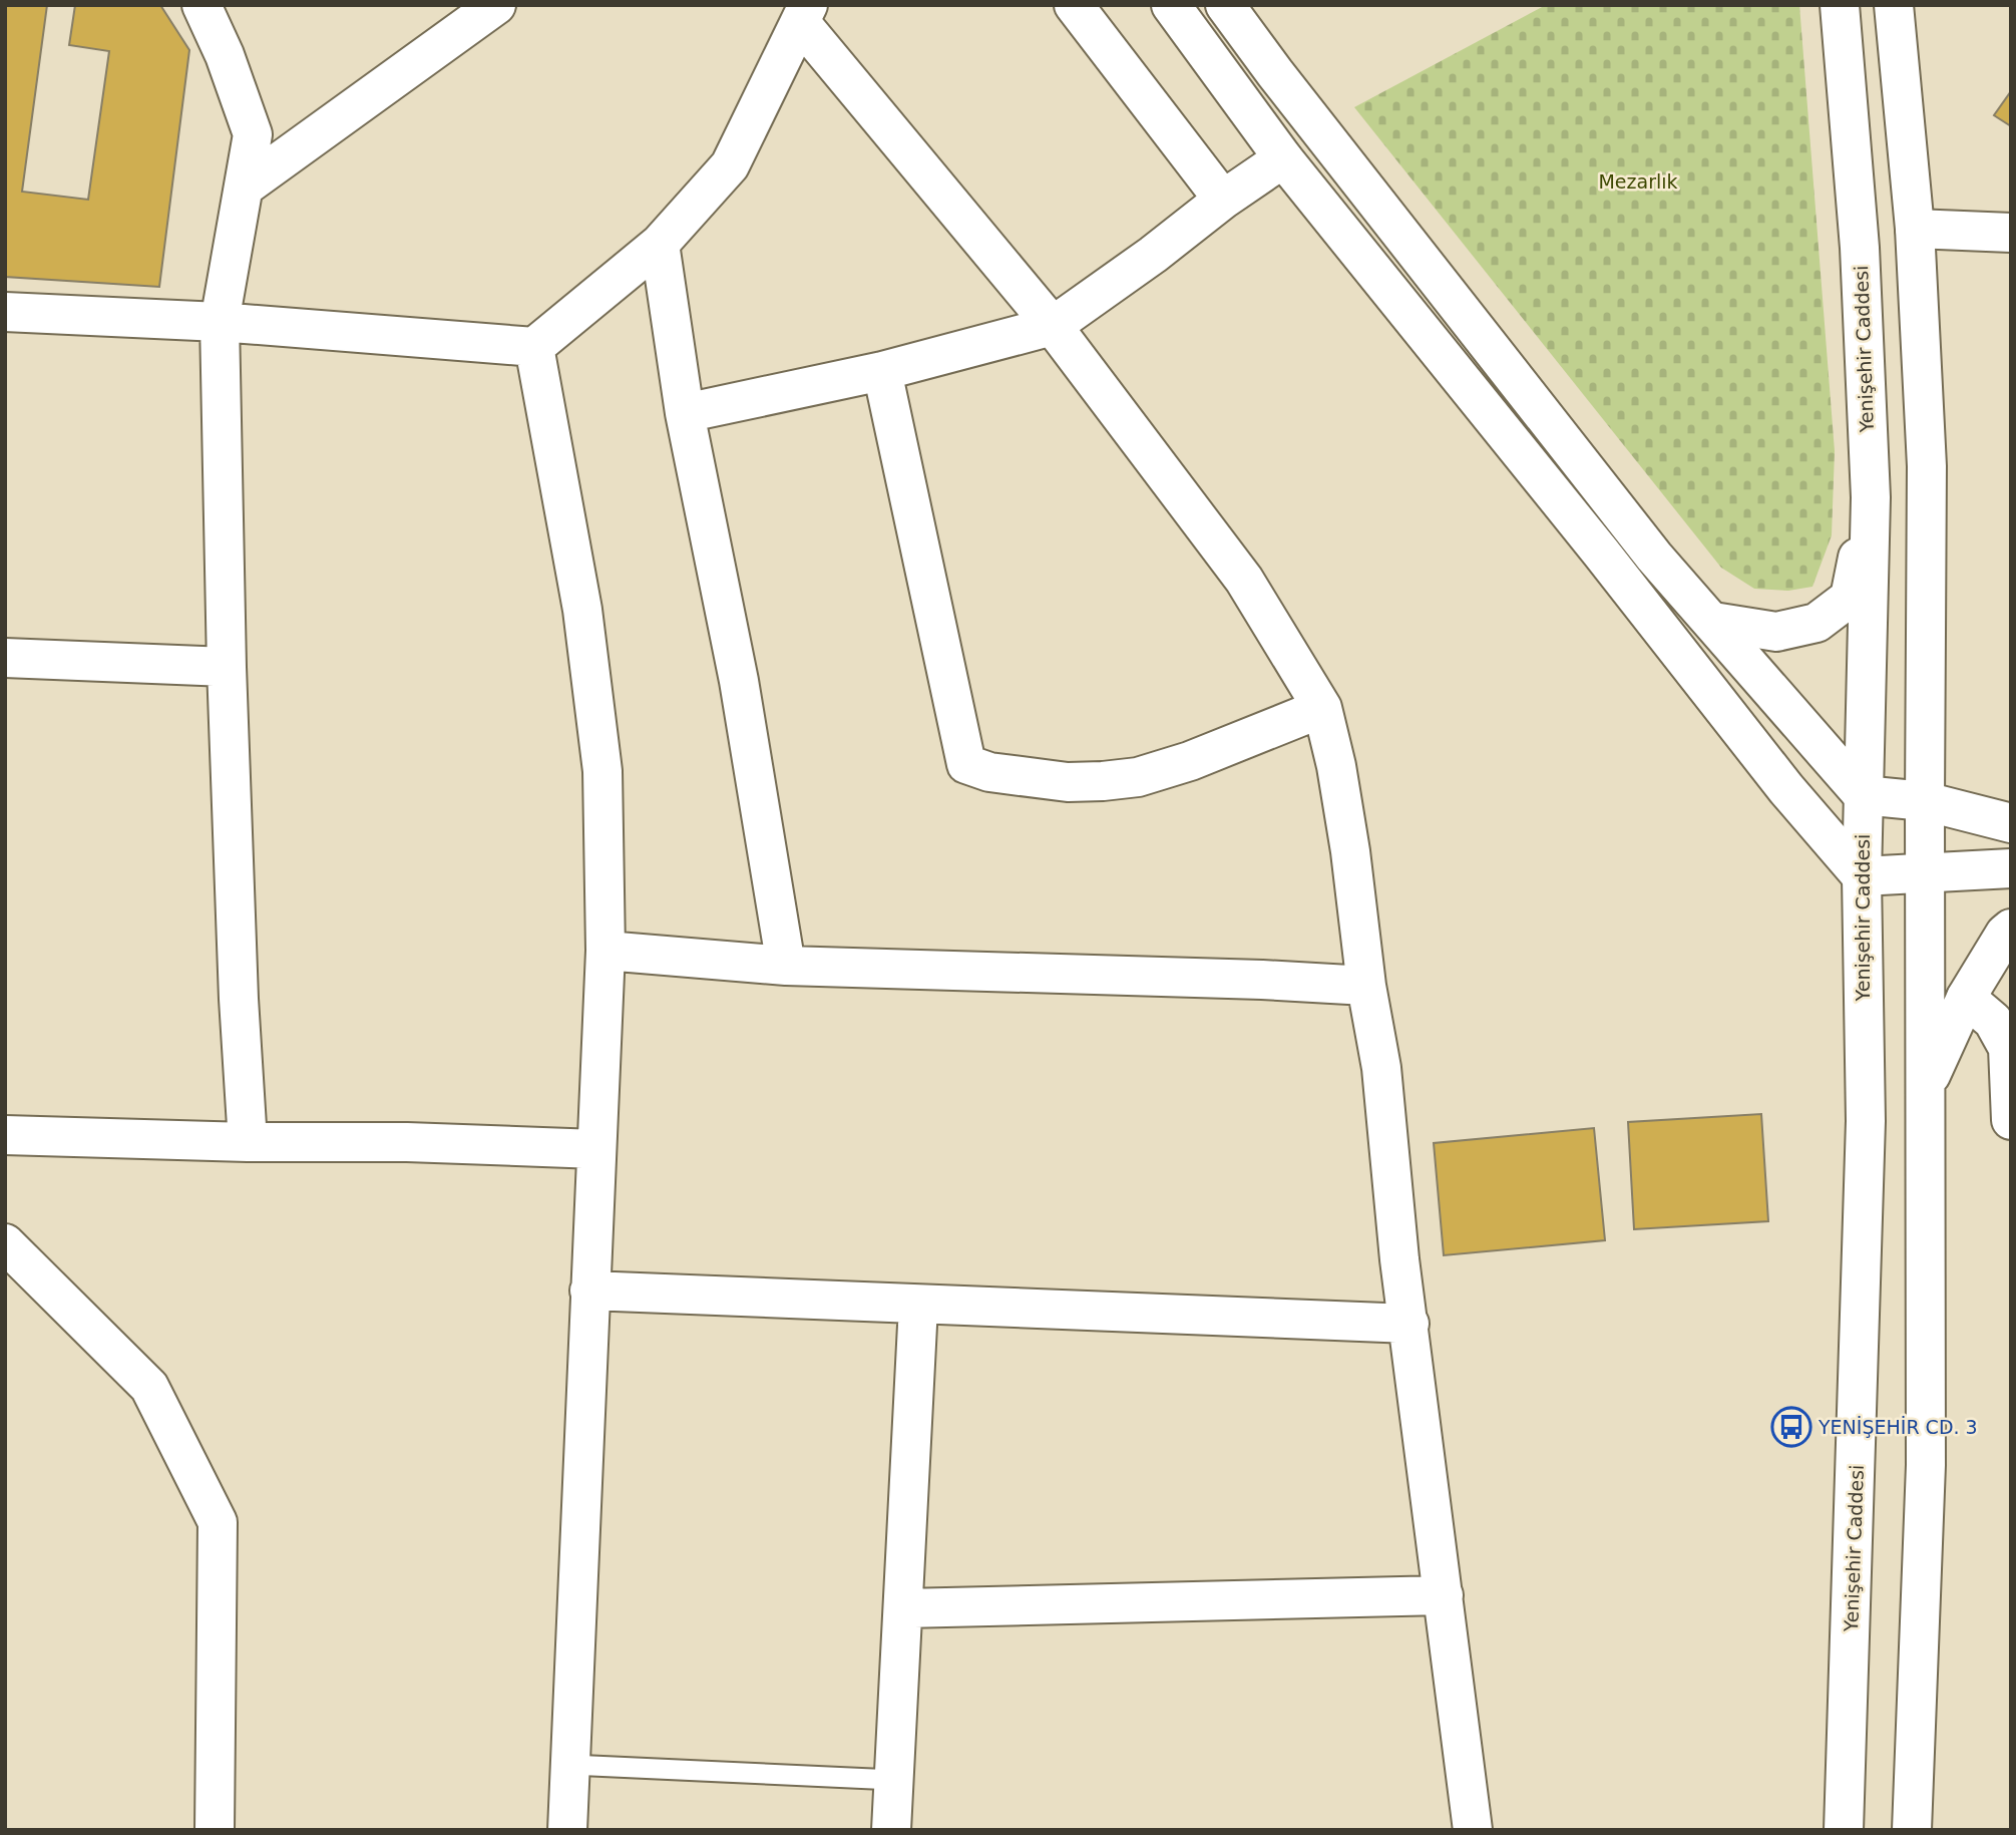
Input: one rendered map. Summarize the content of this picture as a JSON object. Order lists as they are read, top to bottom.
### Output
{
  "streets": {
    "main road": ["Yenişehir Caddesi"]
  },
  "parks": ["Mezarlık"],
  "places": {
    "bus stop": ["YENİŞEHİR CD. 3"]
  }
}
